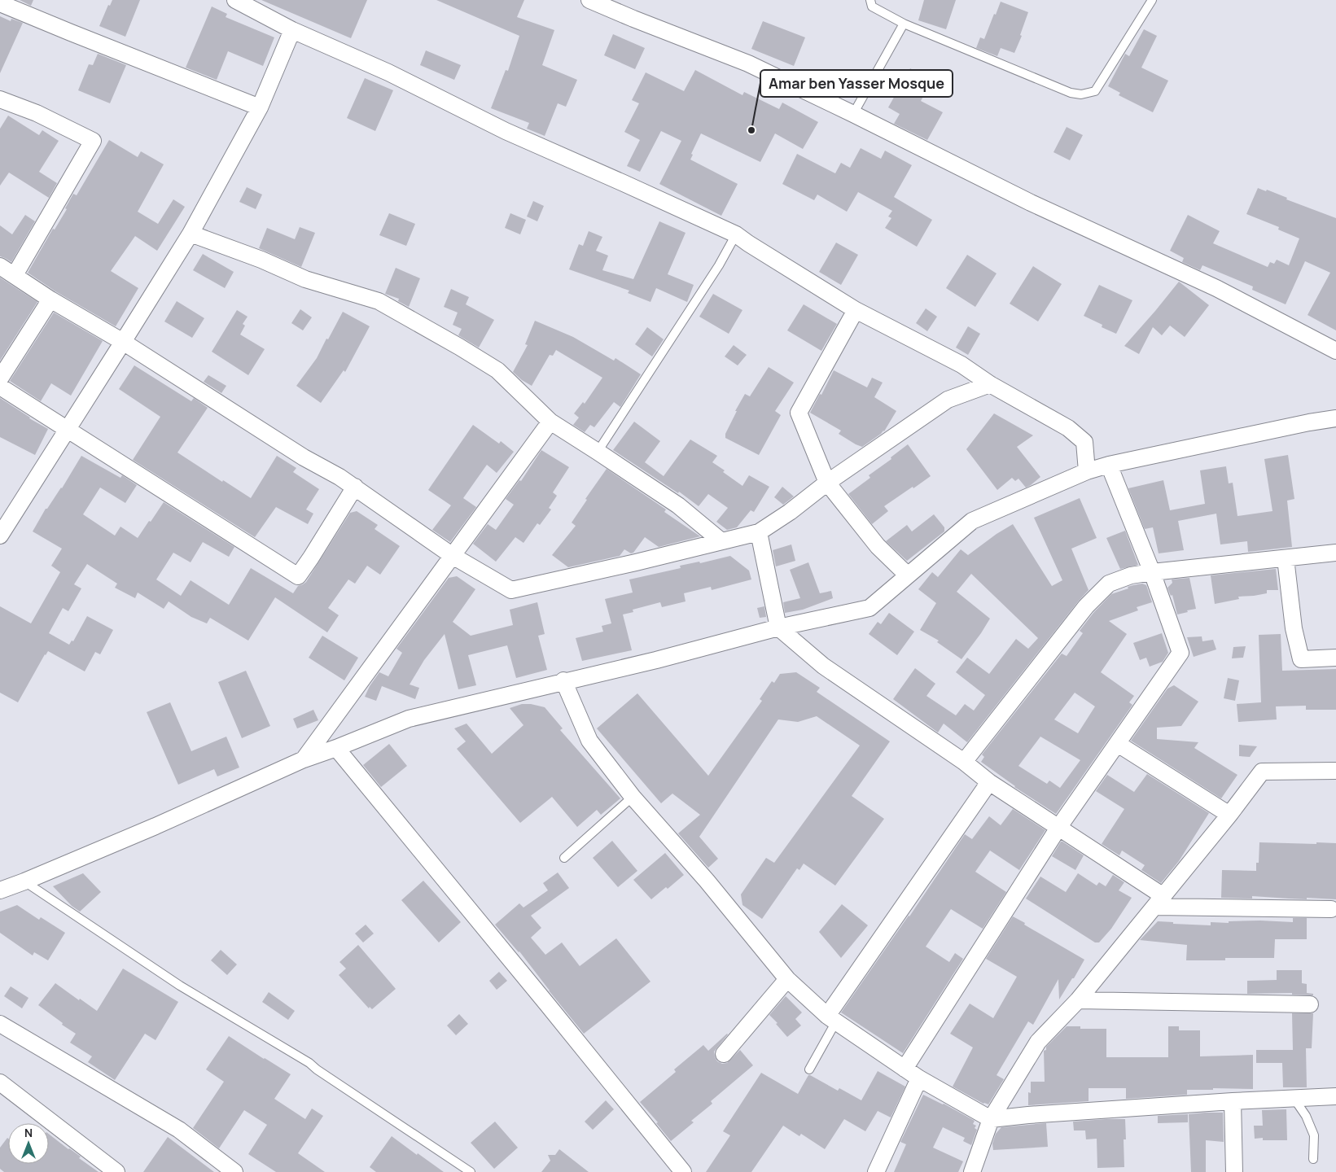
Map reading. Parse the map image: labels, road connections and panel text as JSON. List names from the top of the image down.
{
  "places": ["Amar ben Yasser Mosque"],
  "north": "top"
}
